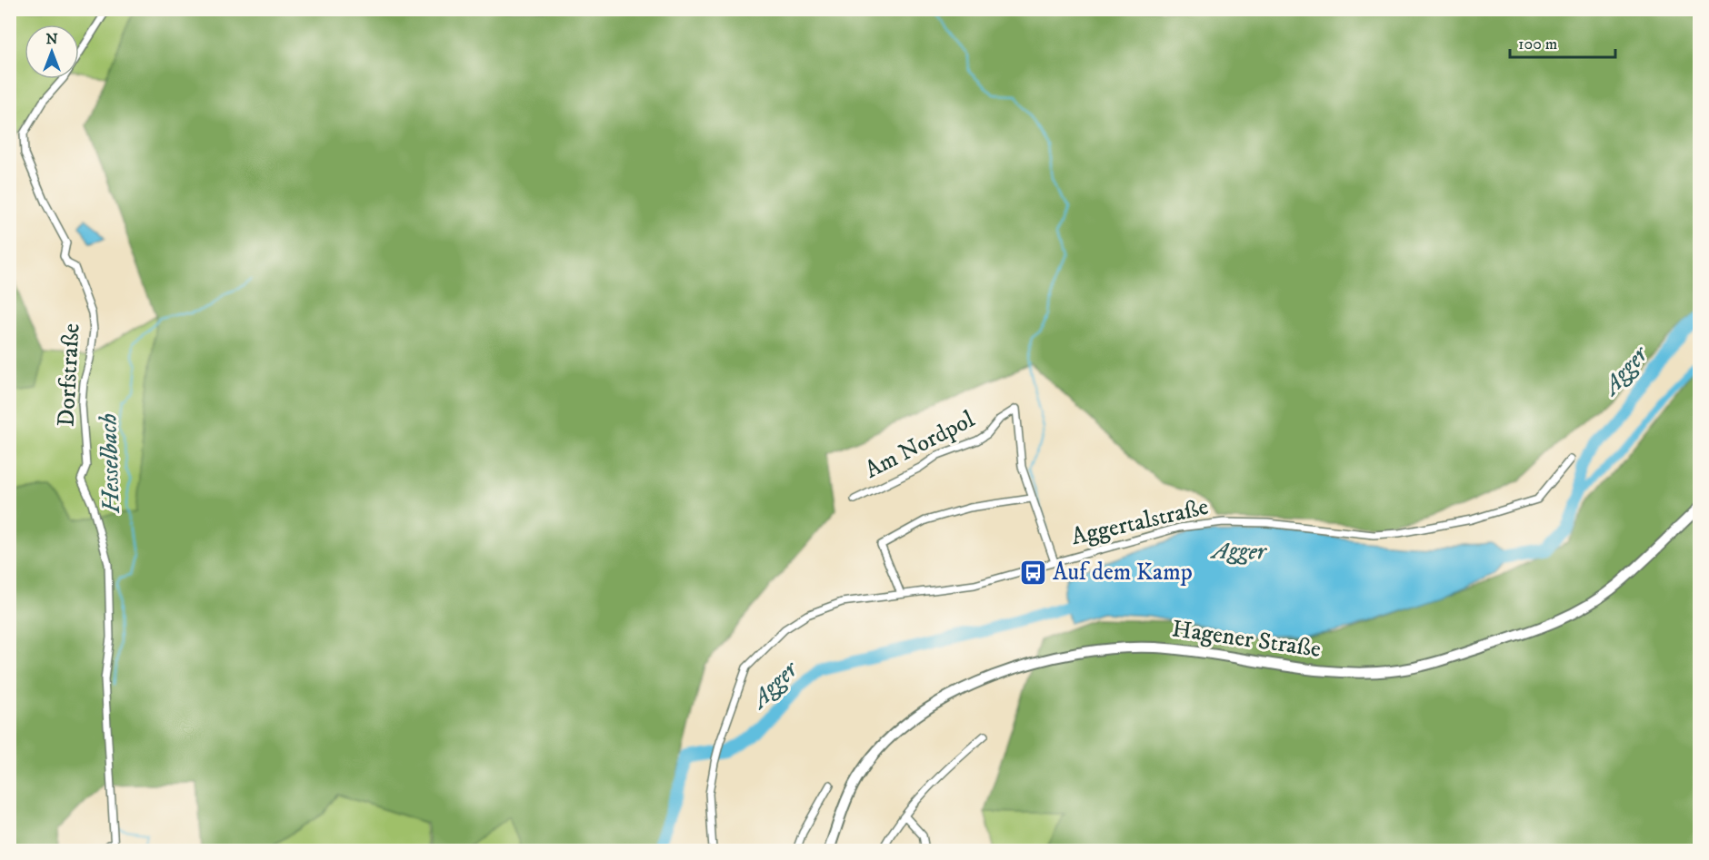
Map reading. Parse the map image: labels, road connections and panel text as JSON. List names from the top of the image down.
{
  "streets": {
    "main road": ["Hagener Straße"],
    "street": ["Dorfstraße", "Am Nordpol", "Aggertalstraße"]
  },
  "water": ["Agger", "Hesselbach"],
  "places": {
    "bus stop": ["Auf dem Kamp"]
  },
  "scale_bar": "100 m",
  "north": "top"
}
